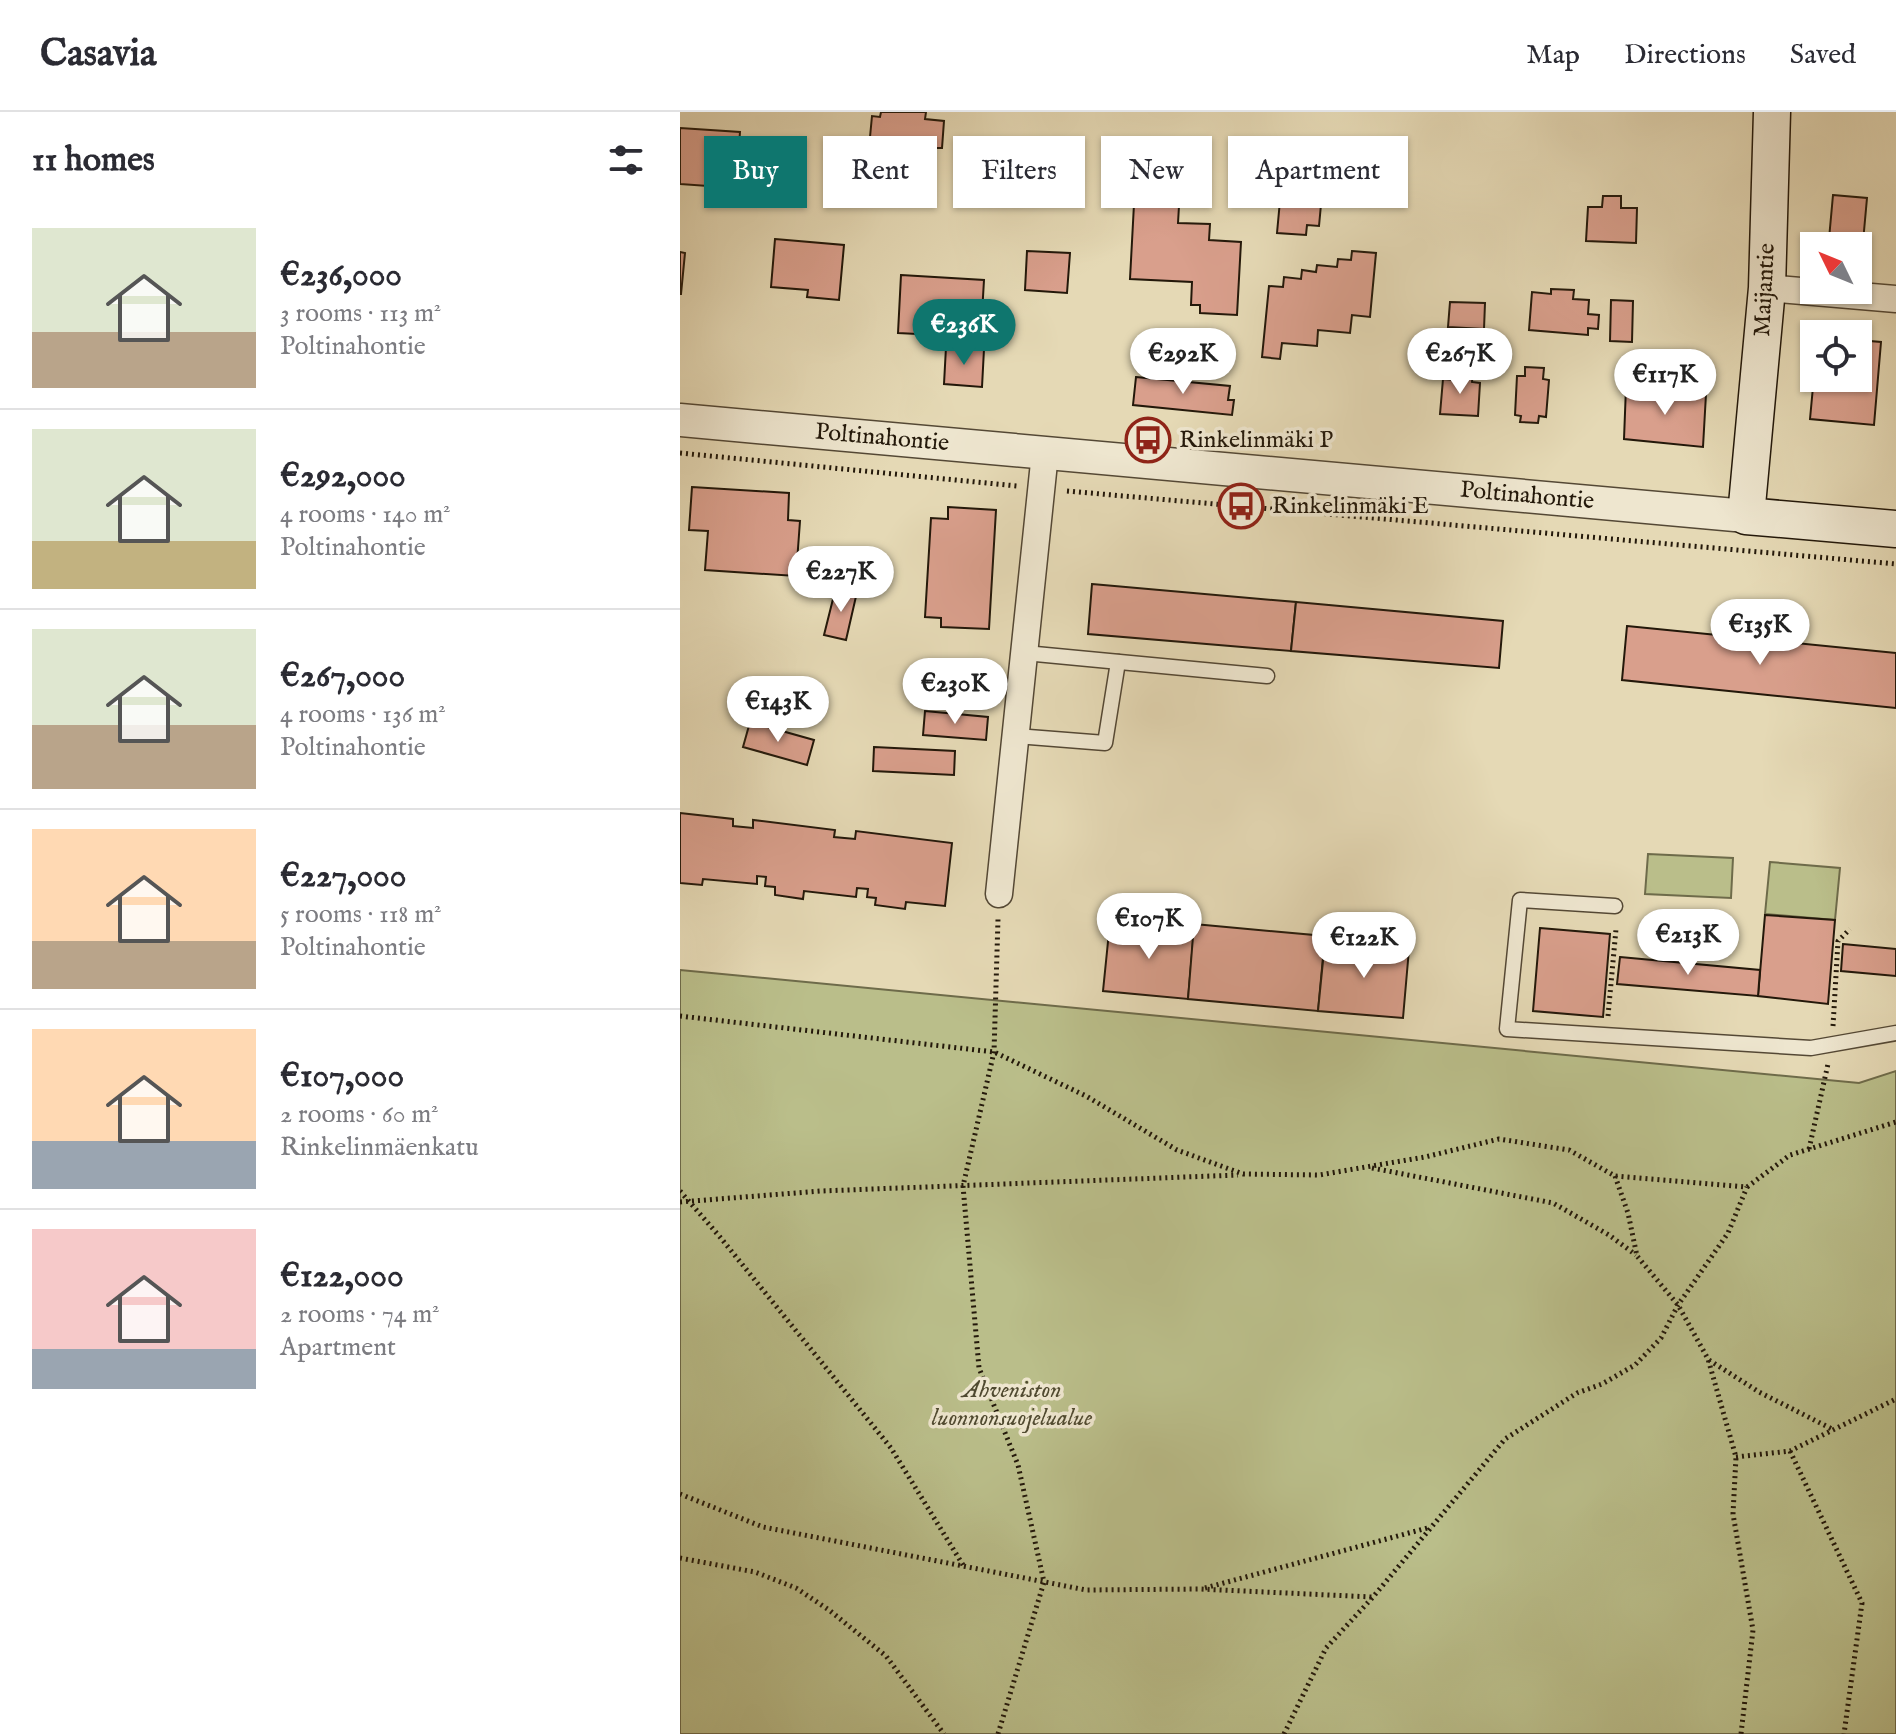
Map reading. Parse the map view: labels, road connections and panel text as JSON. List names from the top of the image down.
{
  "streets": {
    "main road": ["Maijantie", "Poltinahontie"]
  },
  "crossings": [
    ["Maijantie", "Poltinahontie"]
  ],
  "parks": ["Ahveniston luonnonsuojelualue"],
  "places": {
    "bus stop": ["Rinkelinmäki P", "Rinkelinmäki E"]
  },
  "north": "top left",
  "page": {
    "header": "Casavia",
    "nav": ["Map", "Directions", "Saved"],
    "heading": "11 homes",
    "chip": [
      "Buy",
      "Rent",
      "Filters",
      "New",
      "Apartment"
    ],
    "list": [
      {
        "name": "€236,000",
        "note": "3 rooms · 113 m² · Poltinahontie"
      },
      {
        "name": "€292,000",
        "note": "4 rooms · 140 m² · Poltinahontie"
      },
      {
        "name": "€267,000",
        "note": "4 rooms · 136 m² · Poltinahontie"
      },
      {
        "name": "€227,000",
        "note": "5 rooms · 118 m² · Poltinahontie"
      },
      {
        "name": "€107,000",
        "note": "2 rooms · 60 m² · Rinkelinmäenkatu"
      },
      {
        "name": "€122,000",
        "note": "2 rooms · 74 m² · Apartment"
      }
    ],
    "price": [
      "€236K",
      "€292K",
      "€267K",
      "€117K",
      "€227K",
      "€135K",
      "€230K",
      "€143K",
      "€107K",
      "€213K",
      "€122K"
    ]
  }
}
